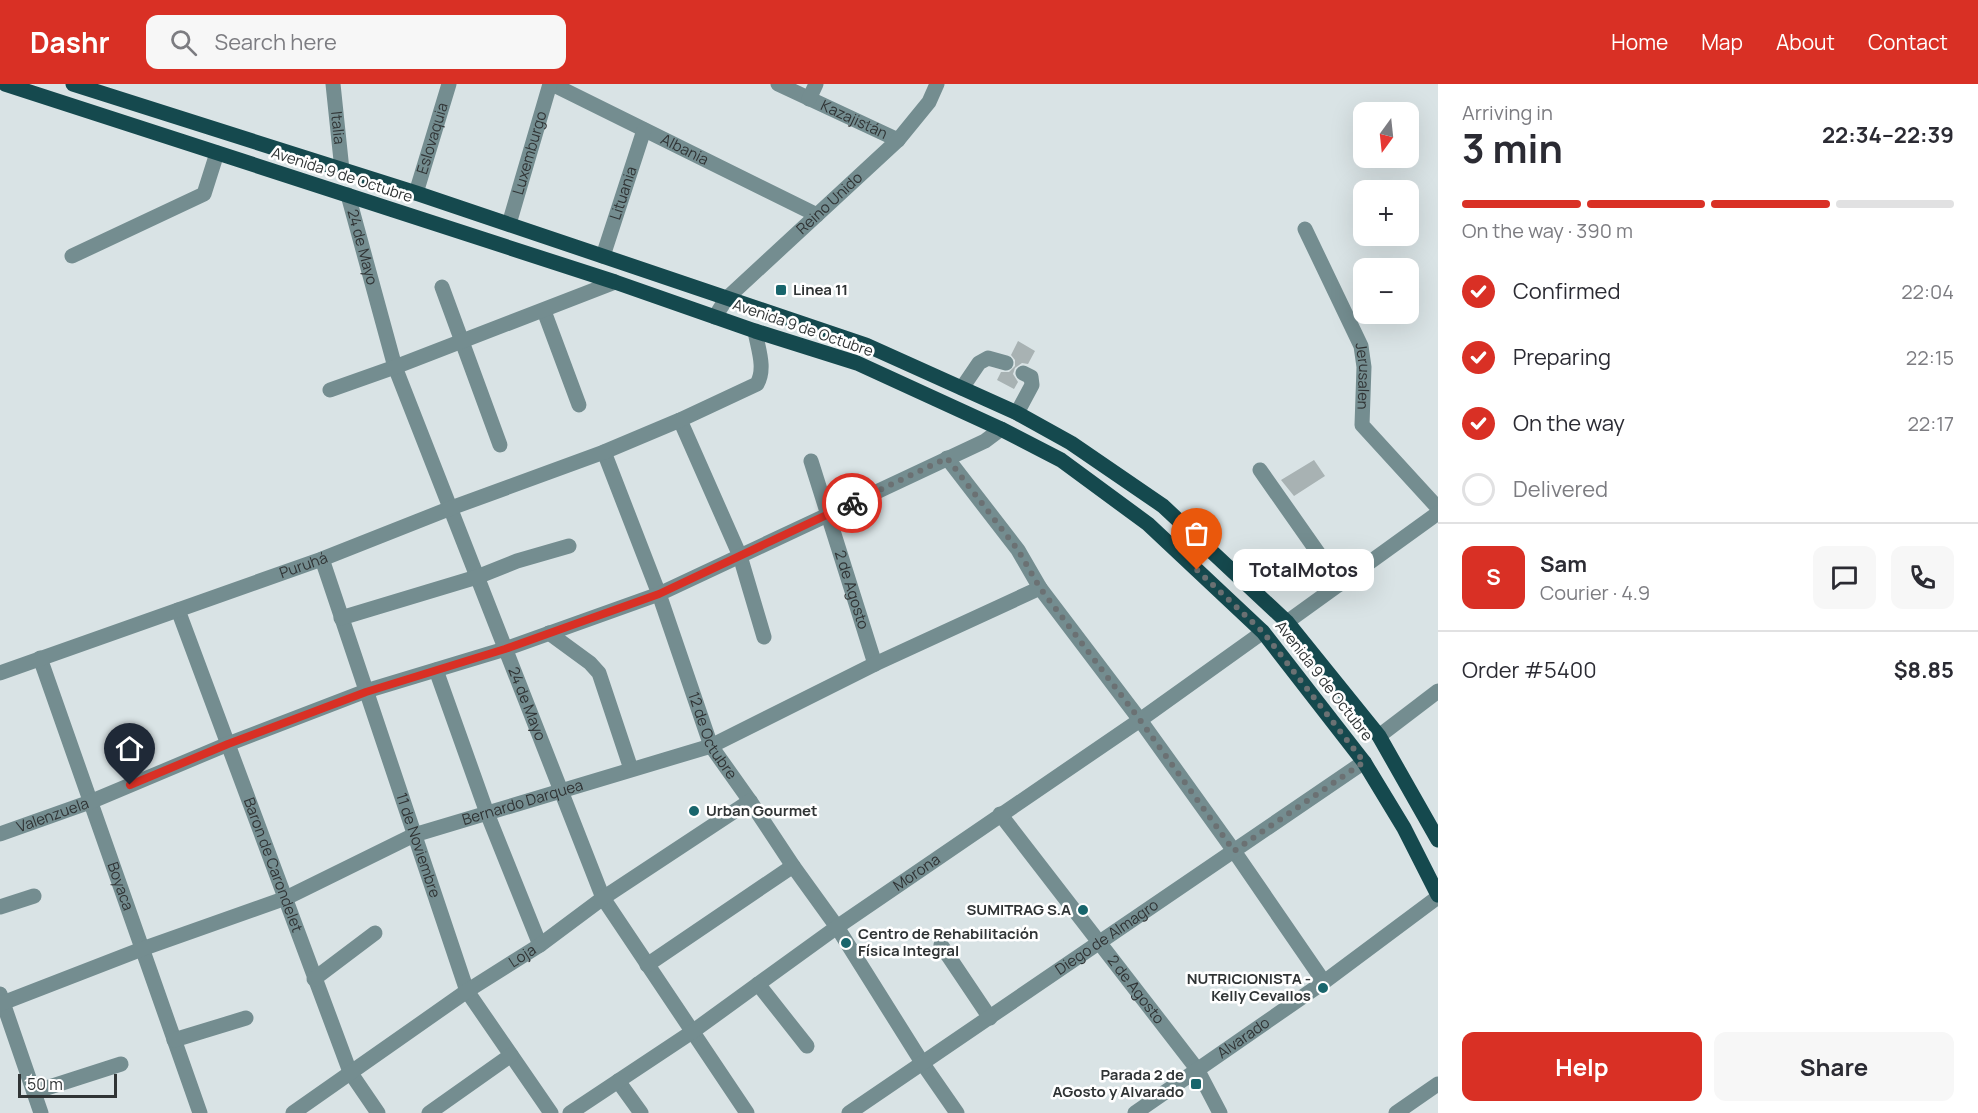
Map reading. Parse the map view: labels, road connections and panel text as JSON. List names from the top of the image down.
{
  "streets": {
    "main road": ["Avenida 9 de Octubre"],
    "street": [
      "Kazajistán",
      "Italia",
      "Eslovaquia",
      "Albania",
      "Luxemburgo",
      "Lituania",
      "Reino Unido",
      "24 de Mayo",
      "Jerusalen",
      "Puruhá",
      "2 de Agosto",
      "12 de Octubre",
      "Bernardo Darquea",
      "Valenzuela",
      "11 de Noviembre",
      "Baron de Carondelet",
      "Morona",
      "Boyaca",
      "Diego de Almagro",
      "Loja",
      "Alvarado"
    ]
  },
  "crossings": [
    ["Kazajistán", "Reino Unido"],
    ["Italia", "Avenida 9 de Octubre"],
    ["Eslovaquia", "Avenida 9 de Octubre"],
    ["Albania", "Luxemburgo"],
    ["Albania", "Lituania"],
    ["Albania", "Reino Unido"],
    ["Luxemburgo", "Avenida 9 de Octubre"],
    ["Avenida 9 de Octubre", "Lituania"],
    ["Avenida 9 de Octubre", "Reino Unido"],
    ["Avenida 9 de Octubre", "24 de Mayo"],
    ["Avenida 9 de Octubre", "Puruhá"],
    ["Avenida 9 de Octubre", "Valenzuela"],
    ["Avenida 9 de Octubre", "Morona"],
    ["Avenida 9 de Octubre", "Diego de Almagro"],
    ["Avenida 9 de Octubre", "Alvarado"],
    ["24 de Mayo", "Puruhá"],
    ["24 de Mayo", "Bernardo Darquea"],
    ["24 de Mayo", "Valenzuela"],
    ["24 de Mayo", "Morona"],
    ["24 de Mayo", "Loja"],
    ["Puruhá", "12 de Octubre"],
    ["Puruhá", "11 de Noviembre"],
    ["Puruhá", "Baron de Carondelet"],
    ["Puruhá", "Boyaca"],
    ["2 de Agosto", "Bernardo Darquea"],
    ["2 de Agosto", "Valenzuela"],
    ["2 de Agosto", "Morona"],
    ["2 de Agosto", "Diego de Almagro"],
    ["2 de Agosto", "Alvarado"],
    ["12 de Octubre", "Bernardo Darquea"],
    ["12 de Octubre", "Valenzuela"],
    ["12 de Octubre", "Morona"],
    ["12 de Octubre", "Diego de Almagro"],
    ["12 de Octubre", "Loja"],
    ["Bernardo Darquea", "11 de Noviembre"],
    ["Bernardo Darquea", "Baron de Carondelet"],
    ["Bernardo Darquea", "Boyaca"],
    ["Valenzuela", "11 de Noviembre"],
    ["Valenzuela", "Baron de Carondelet"],
    ["Valenzuela", "Boyaca"],
    ["11 de Noviembre", "Loja"],
    ["Baron de Carondelet", "Loja"]
  ],
  "places": {
    "transit": ["Linea 11", "Parada 2 de AGosto y Alvarado"],
    "other": [
      "TotalMotos",
      "Urban Gourmet",
      "SUMITRAG S.A",
      "Centro de Rehabilitación Física Integral",
      "NUTRICIONISTA - Kelly Cevallos"
    ]
  },
  "scale_bar": "50 m",
  "north": "bottom",
  "page": {
    "header": "Dashr",
    "search": "Search here",
    "nav": [
      "Home",
      "Map",
      "About",
      "Contact"
    ],
    "heading": ["3 min", "Arriving in", "22:34–22:39"],
    "panel": [
      "Sam",
      "Courier · 4.9",
      "Order #5400",
      "$8.85"
    ],
    "map_buttons": ["+", "−"],
    "bar": "On the way · 390 m",
    "list": [
      ["Confirmed", "22:04"],
      ["Preparing", "22:15"],
      ["On the way", "22:17"],
      "Delivered"
    ],
    "round": "S",
    "bubble": "TotalMotos",
    "buttons": ["Help", "Share"],
    "scale": "50 m"
  }
}
